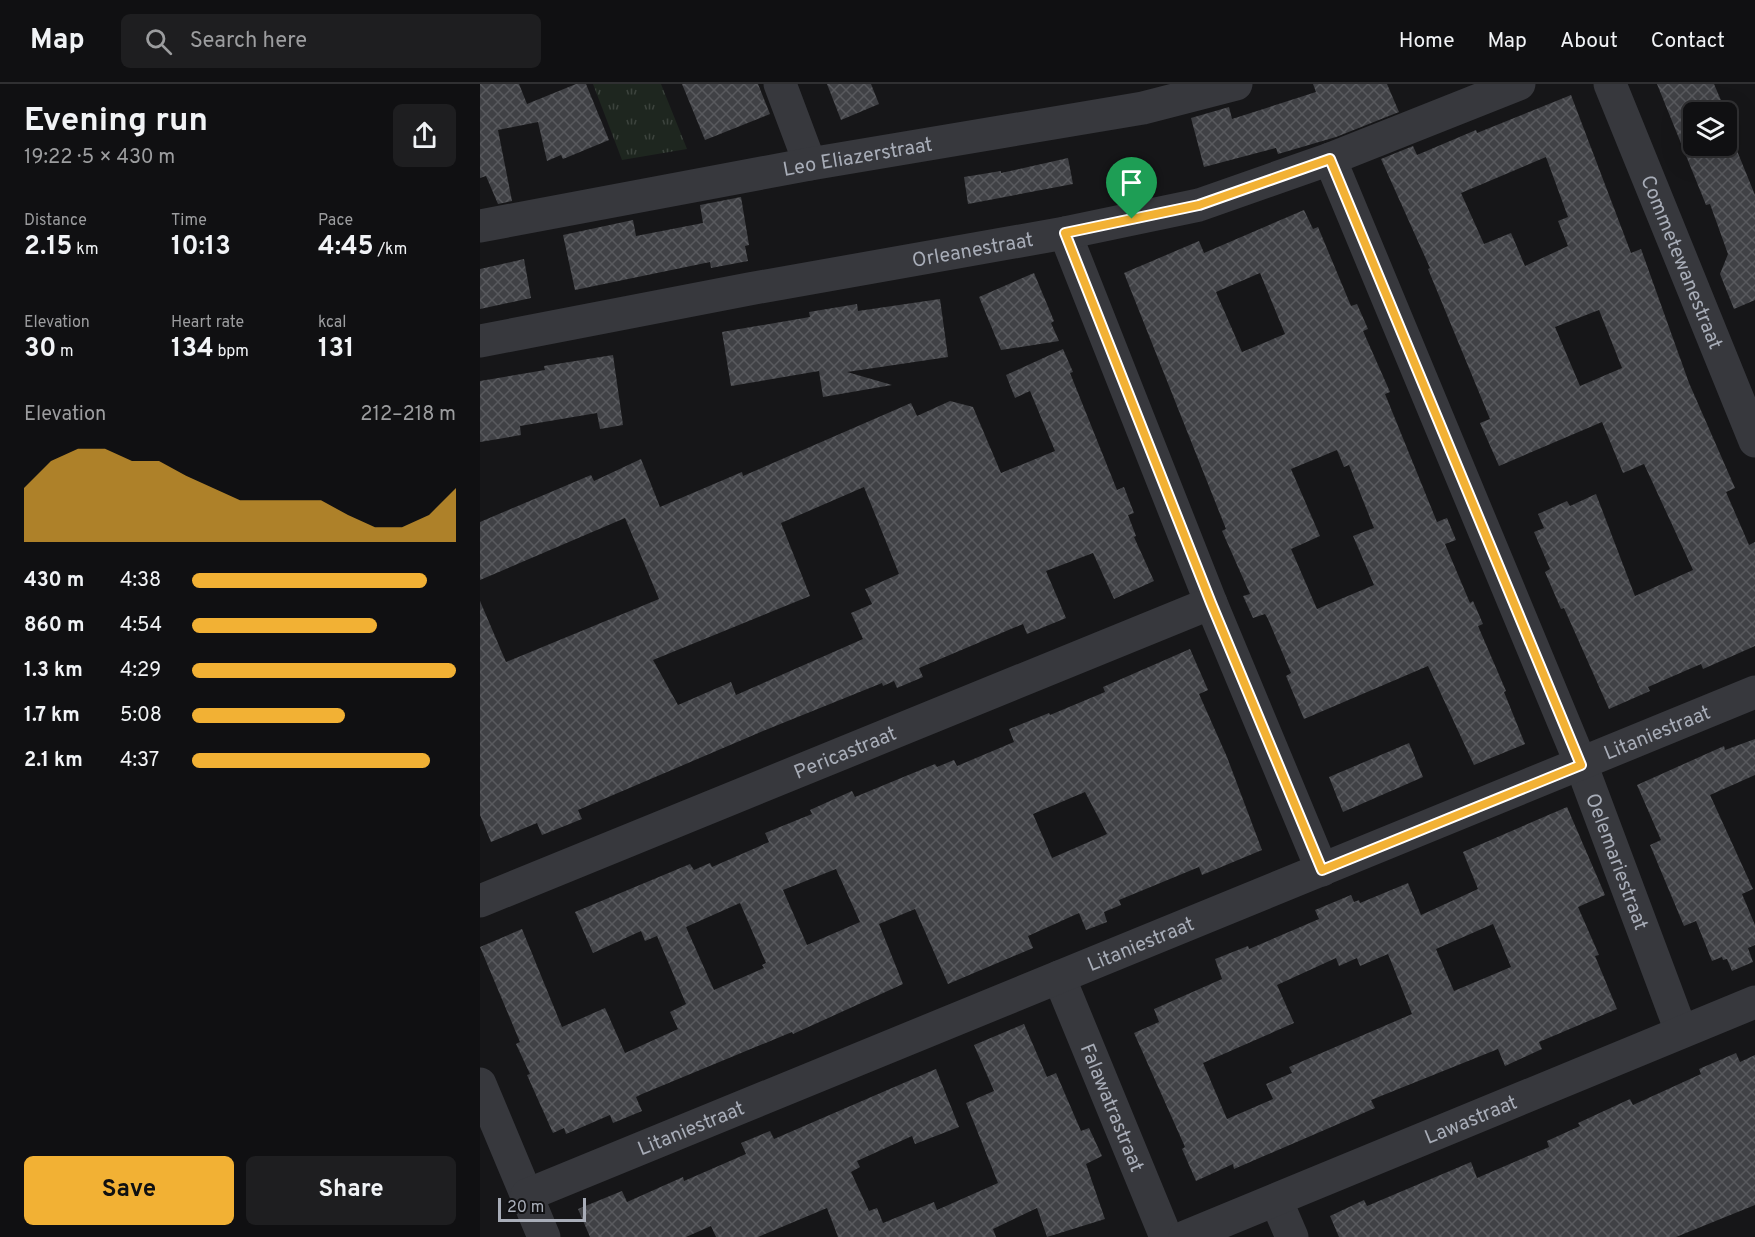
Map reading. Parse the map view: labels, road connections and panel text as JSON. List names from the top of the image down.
{
  "streets": {
    "street": [
      "Leo Eliazerstraat",
      "Orleanestraat",
      "Commetewanestraat",
      "Litaniestraat",
      "Pericastraat",
      "Oelemariestraat",
      "Falawatrastraat",
      "Lawastraat"
    ]
  },
  "crossings": [
    ["Orleanestraat", "Oelemariestraat"],
    ["Litaniestraat", "Oelemariestraat"],
    ["Litaniestraat", "Falawatrastraat"],
    ["Oelemariestraat", "Lawastraat"]
  ],
  "scale_bar": "20 m",
  "page": {
    "header": "Map",
    "search": "Search here",
    "nav": [
      "Home",
      "Map",
      "About",
      "Contact"
    ],
    "heading": ["Evening run", "19:22 · 5 × 430 m"],
    "stats": [
      ["Distance", "2.15 km"],
      ["Time", "10:13"],
      ["Pace", "4:45 /km"],
      ["Elevation", "30 m"],
      ["Heart rate", "134 bpm"],
      ["kcal", "131"]
    ],
    "chart": ["Elevation", "212–218 m"],
    "list": [
      {
        "name": "430 m",
        "note": "4:38"
      },
      {
        "name": "860 m",
        "note": "4:54"
      },
      {
        "name": "1.3 km",
        "note": "4:29"
      },
      {
        "name": "1.7 km",
        "note": "5:08"
      },
      {
        "name": "2.1 km",
        "note": "4:37"
      }
    ],
    "buttons": ["Save", "Share"],
    "scale": "20 m"
  }
}
